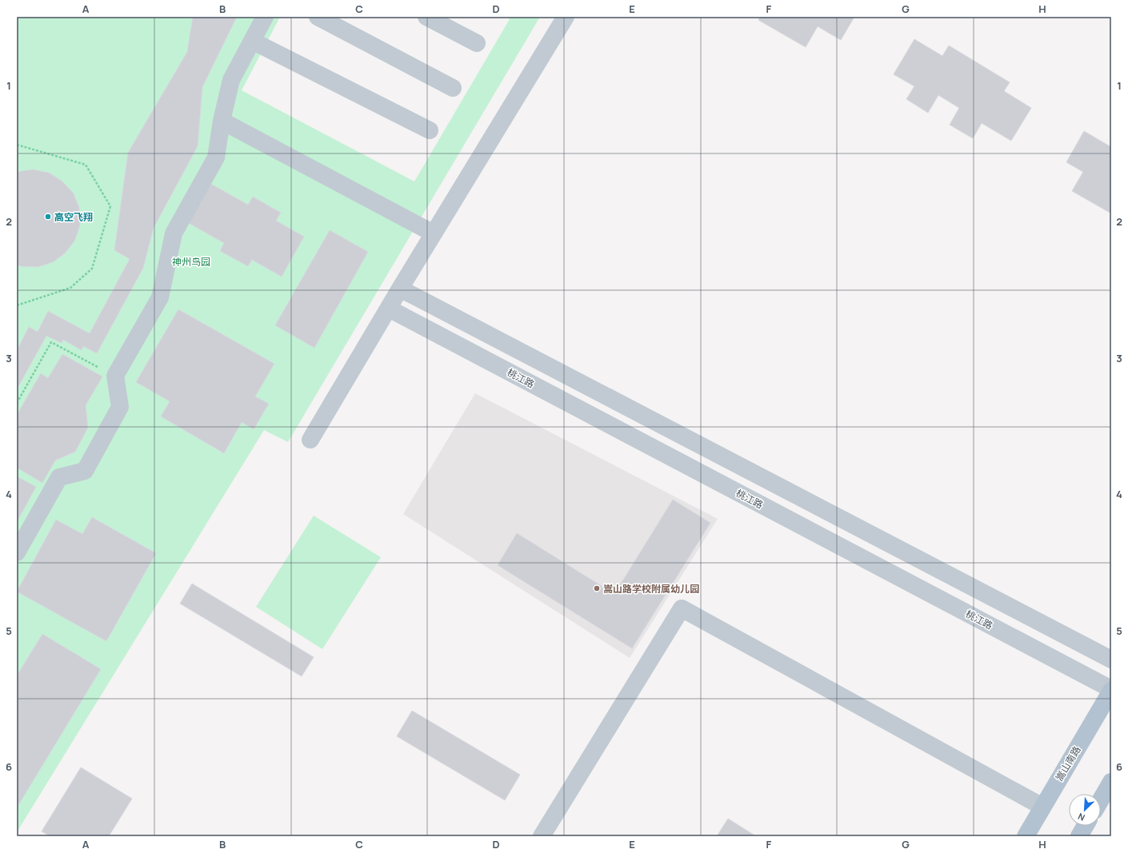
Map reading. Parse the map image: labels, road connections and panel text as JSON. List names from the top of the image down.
{
  "streets": {
    "main road": ["嵩山南路"],
    "street": ["桃江路"]
  },
  "crossings": [
    ["桃江路", "嵩山南路"]
  ],
  "parks": ["神州鸟园"],
  "places": ["高空飞翔", "嵩山路学校附属幼儿园"],
  "north": "bottom left",
  "grid": {
    "columns": [
      "A",
      "B",
      "C",
      "D",
      "E",
      "F",
      "G",
      "H"
    ],
    "rows": [
      "1",
      "2",
      "3",
      "4",
      "5",
      "6"
    ]
  }
}
